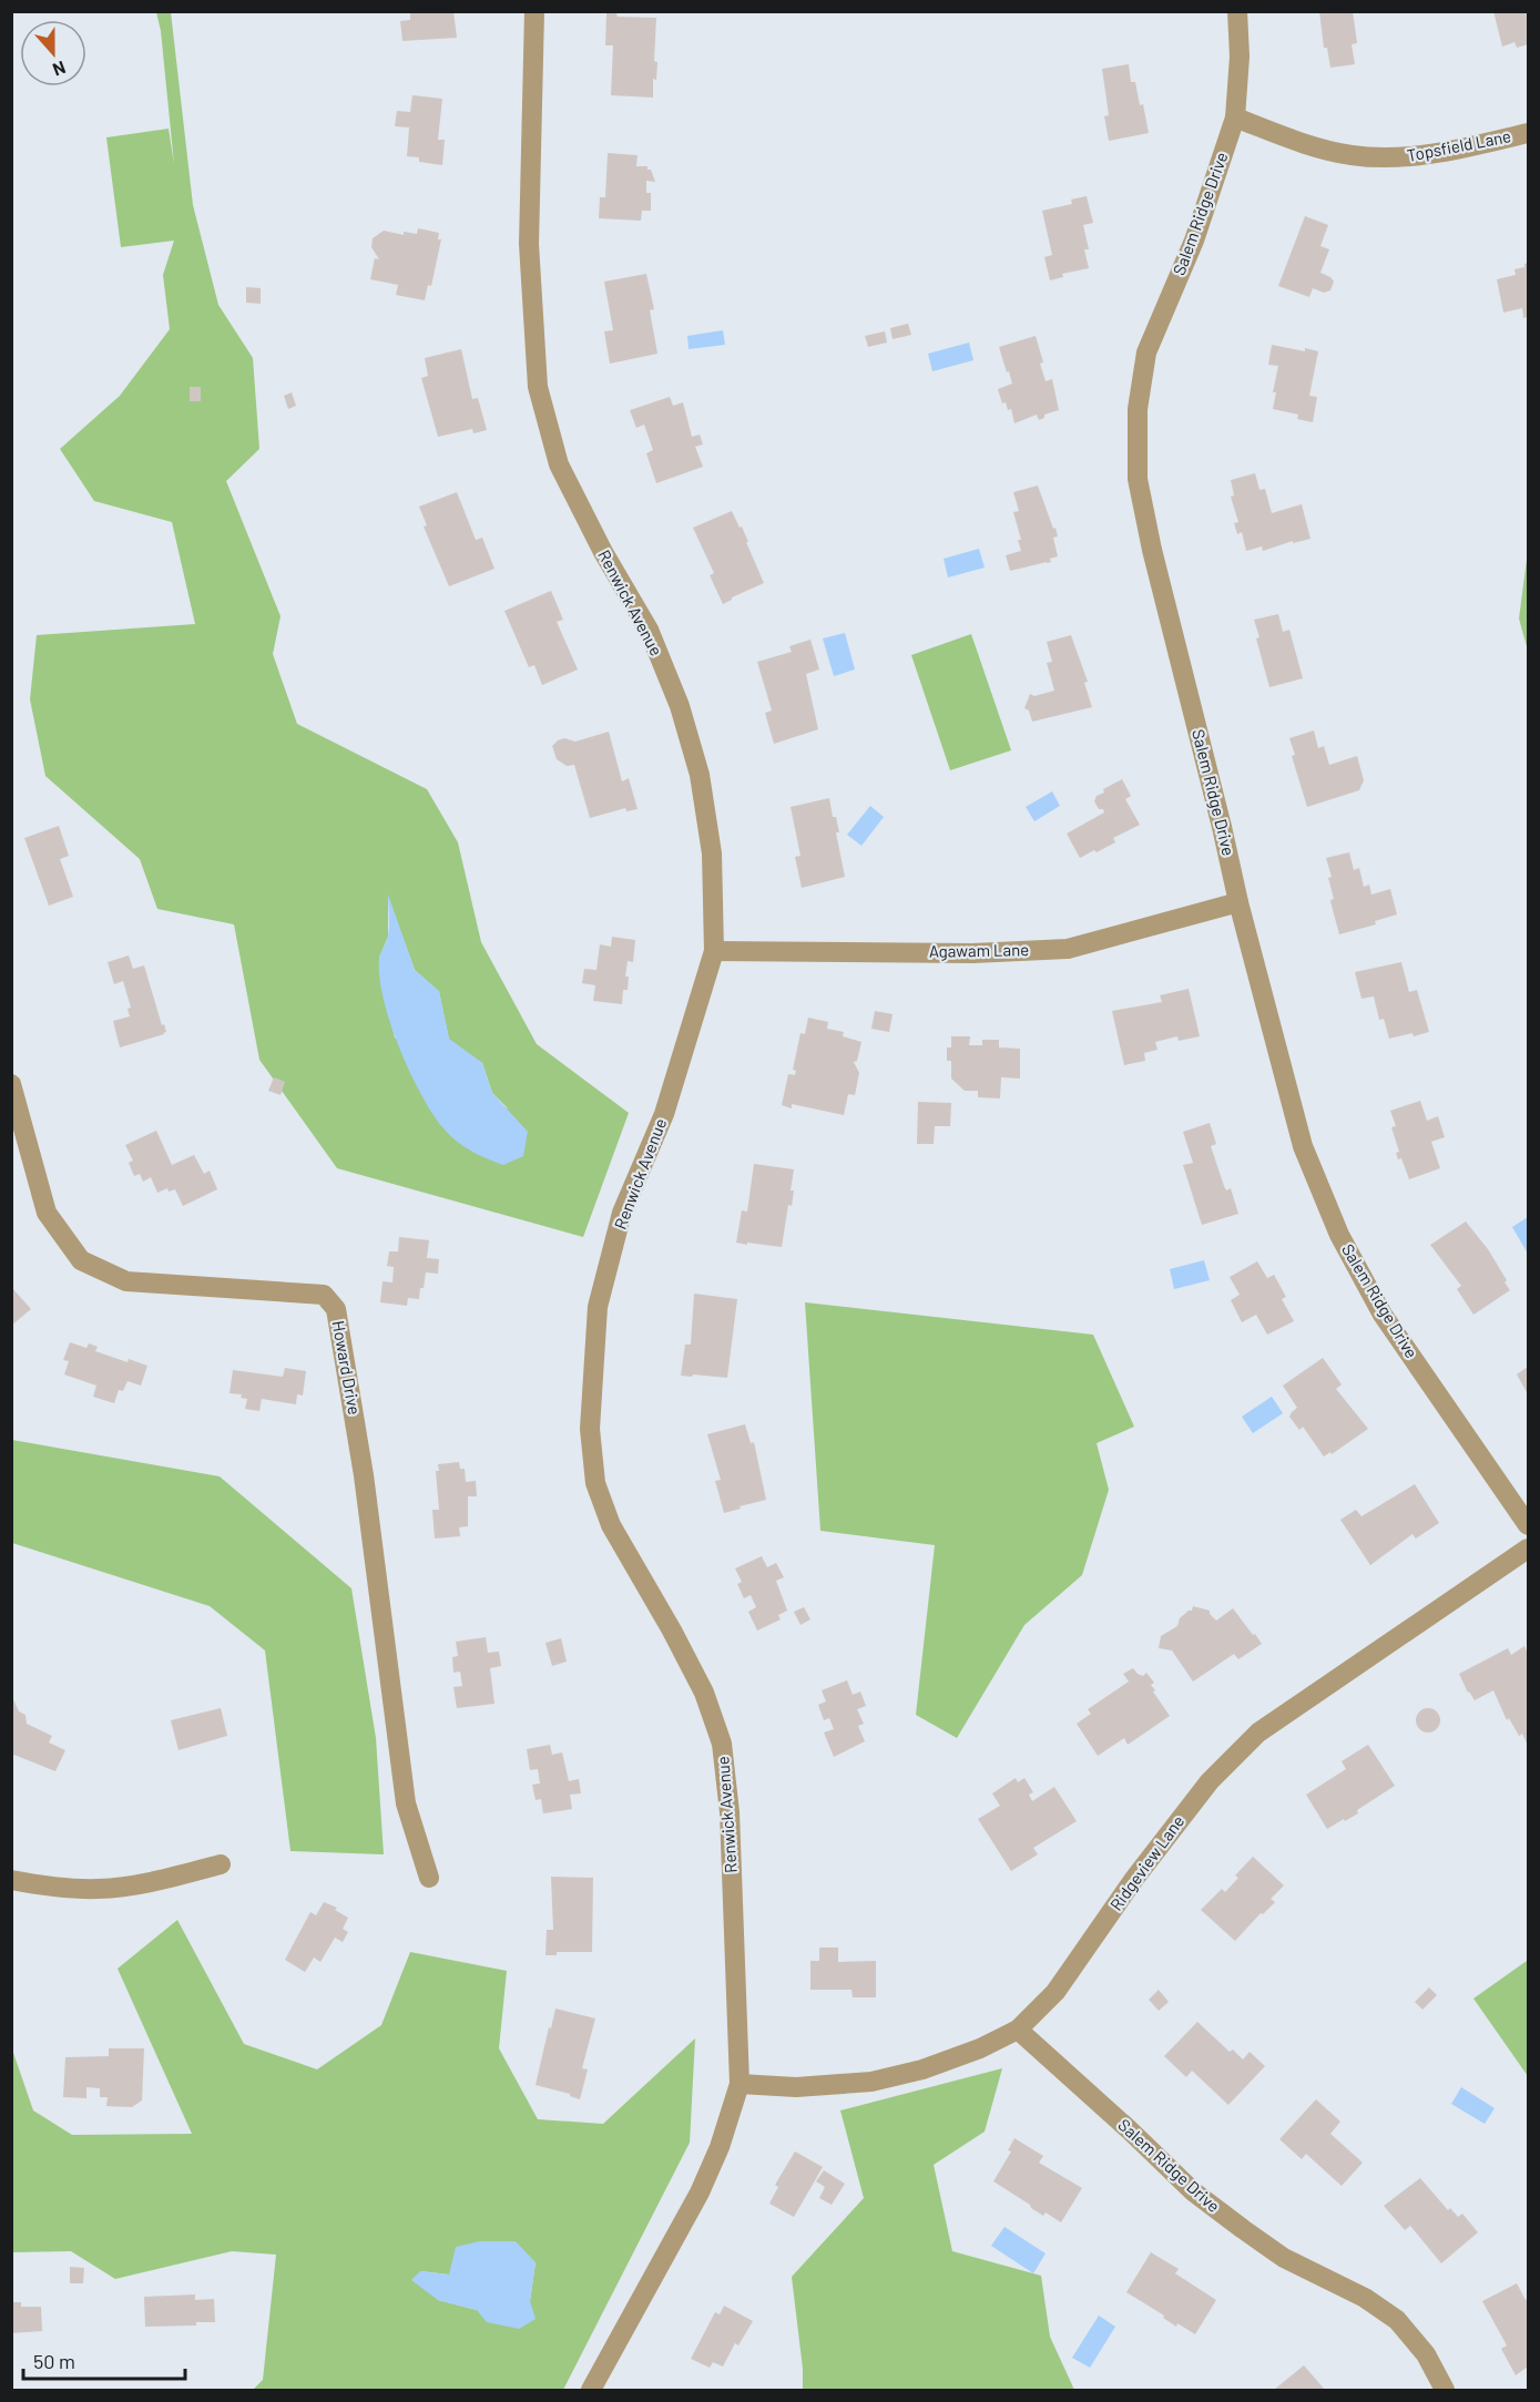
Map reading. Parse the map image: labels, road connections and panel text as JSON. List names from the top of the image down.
{
  "streets": {
    "street": [
      "Topsfield Lane",
      "Salem Ridge Drive",
      "Renwick Avenue",
      "Agawam Lane",
      "Howard Drive",
      "Ridgeview Lane"
    ]
  },
  "crossings": [
    ["Topsfield Lane", "Salem Ridge Drive"],
    ["Salem Ridge Drive", "Agawam Lane"],
    ["Salem Ridge Drive", "Ridgeview Lane"],
    ["Renwick Avenue", "Agawam Lane"],
    ["Renwick Avenue", "Ridgeview Lane"]
  ],
  "scale_bar": "50 m",
  "north": "bottom"
}
